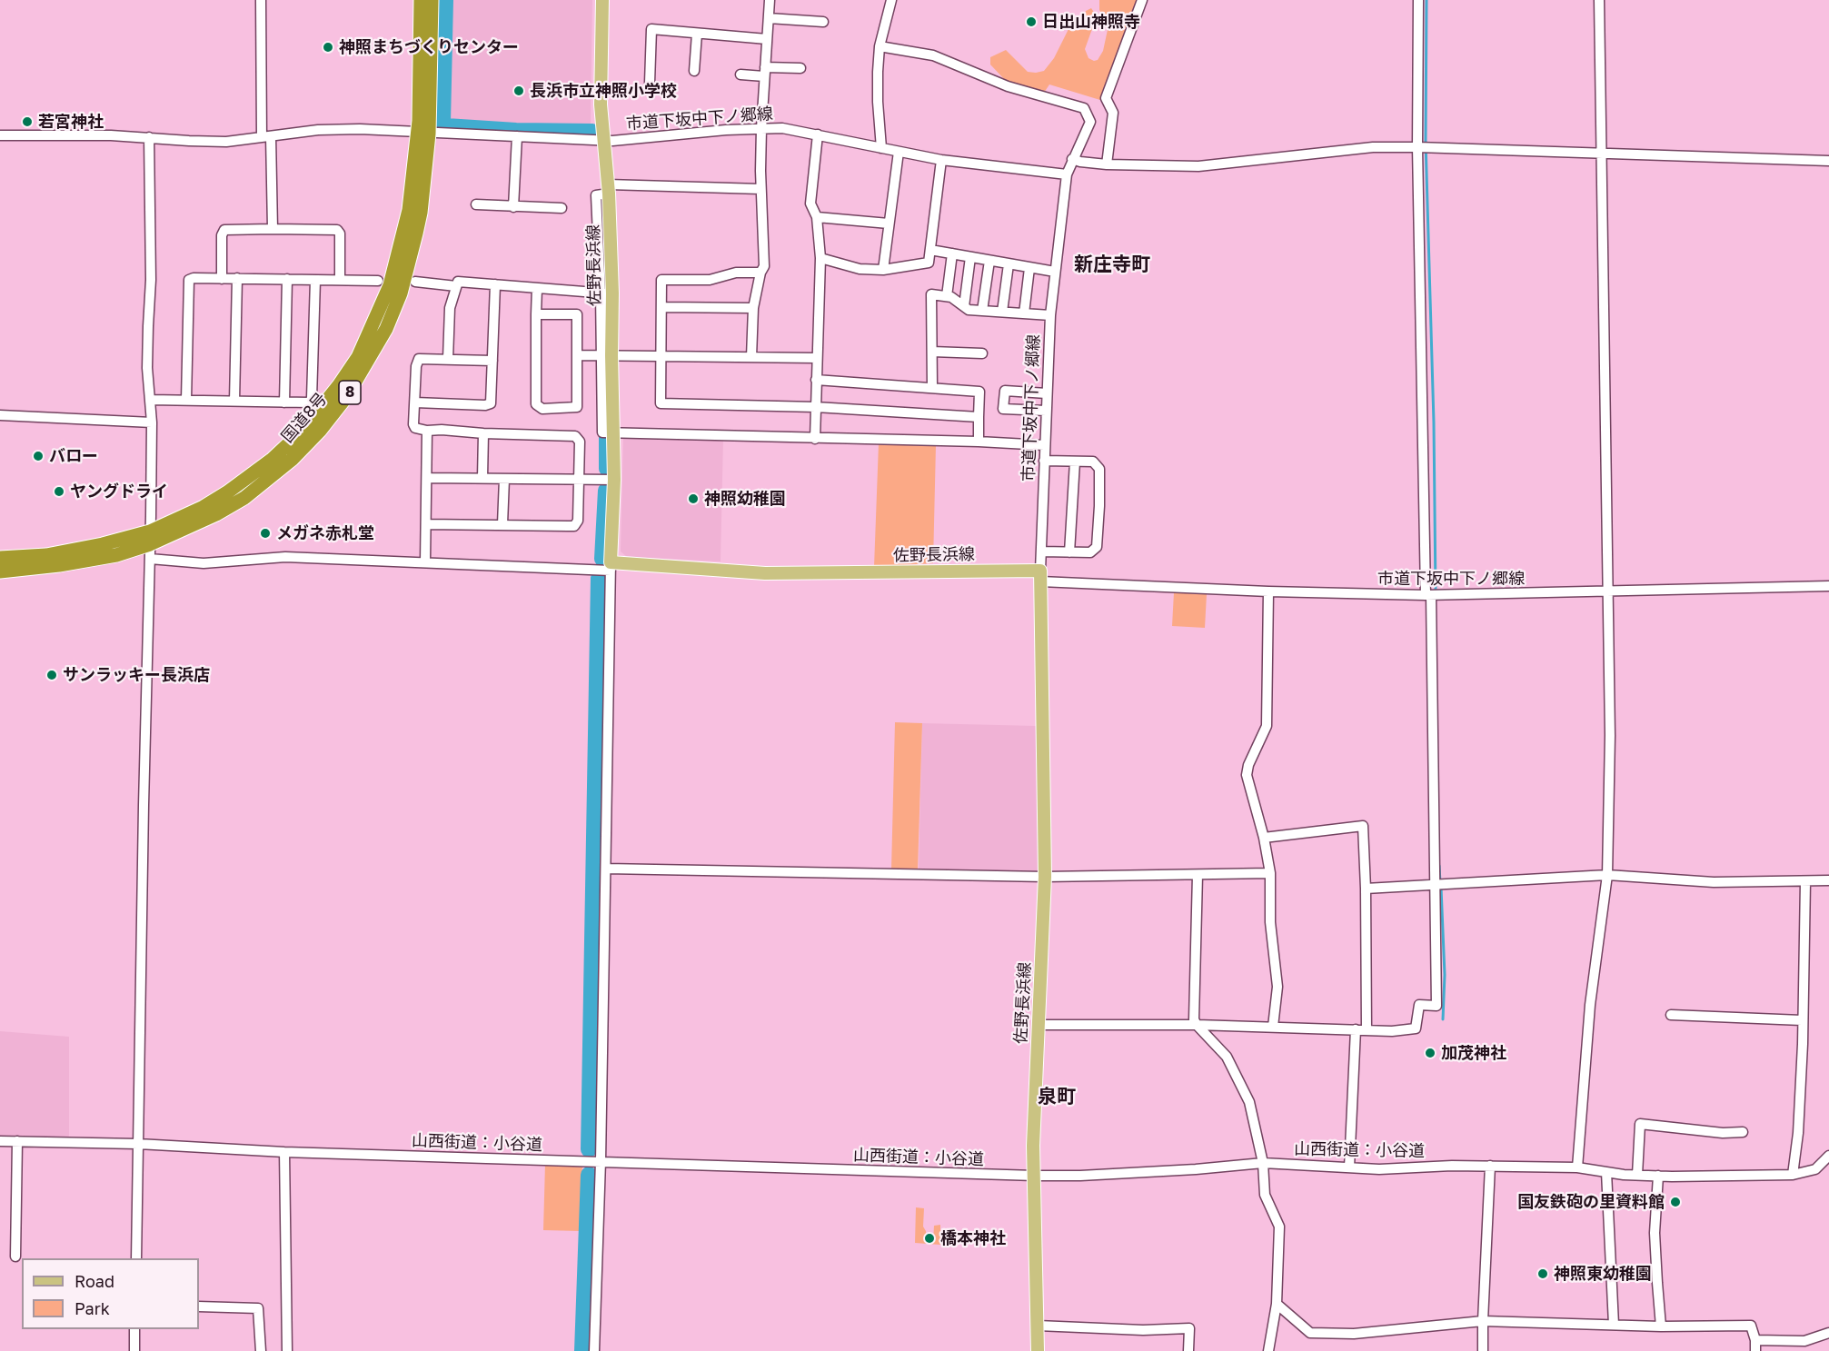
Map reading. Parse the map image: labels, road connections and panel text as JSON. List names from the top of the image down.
{
  "streets": {
    "highway": ["8", "国道8号"],
    "main road": ["佐野長浜線"],
    "street": ["市道下坂中下ノ郷線", "山西街道：小谷道"]
  },
  "crossings": [
    ["市道下坂中下ノ郷線", "佐野長浜線"],
    ["市道下坂中下ノ郷線", "国道8号"],
    ["佐野長浜線", "山西街道：小谷道"]
  ],
  "districts": ["新庄寺町", "泉町"],
  "places": [
    "日出山神照寺",
    "神照まちづくりセンター",
    "長浜市立神照小学校",
    "若宮神社",
    "バロー",
    "ヤングドライ",
    "神照幼稚園",
    "メガネ赤札堂",
    "サンラッキー長浜店",
    "加茂神社",
    "国友鉄砲の里資料館",
    "橋本神社",
    "神照東幼稚園"
  ],
  "legend": ["Road", "Park"]
}
